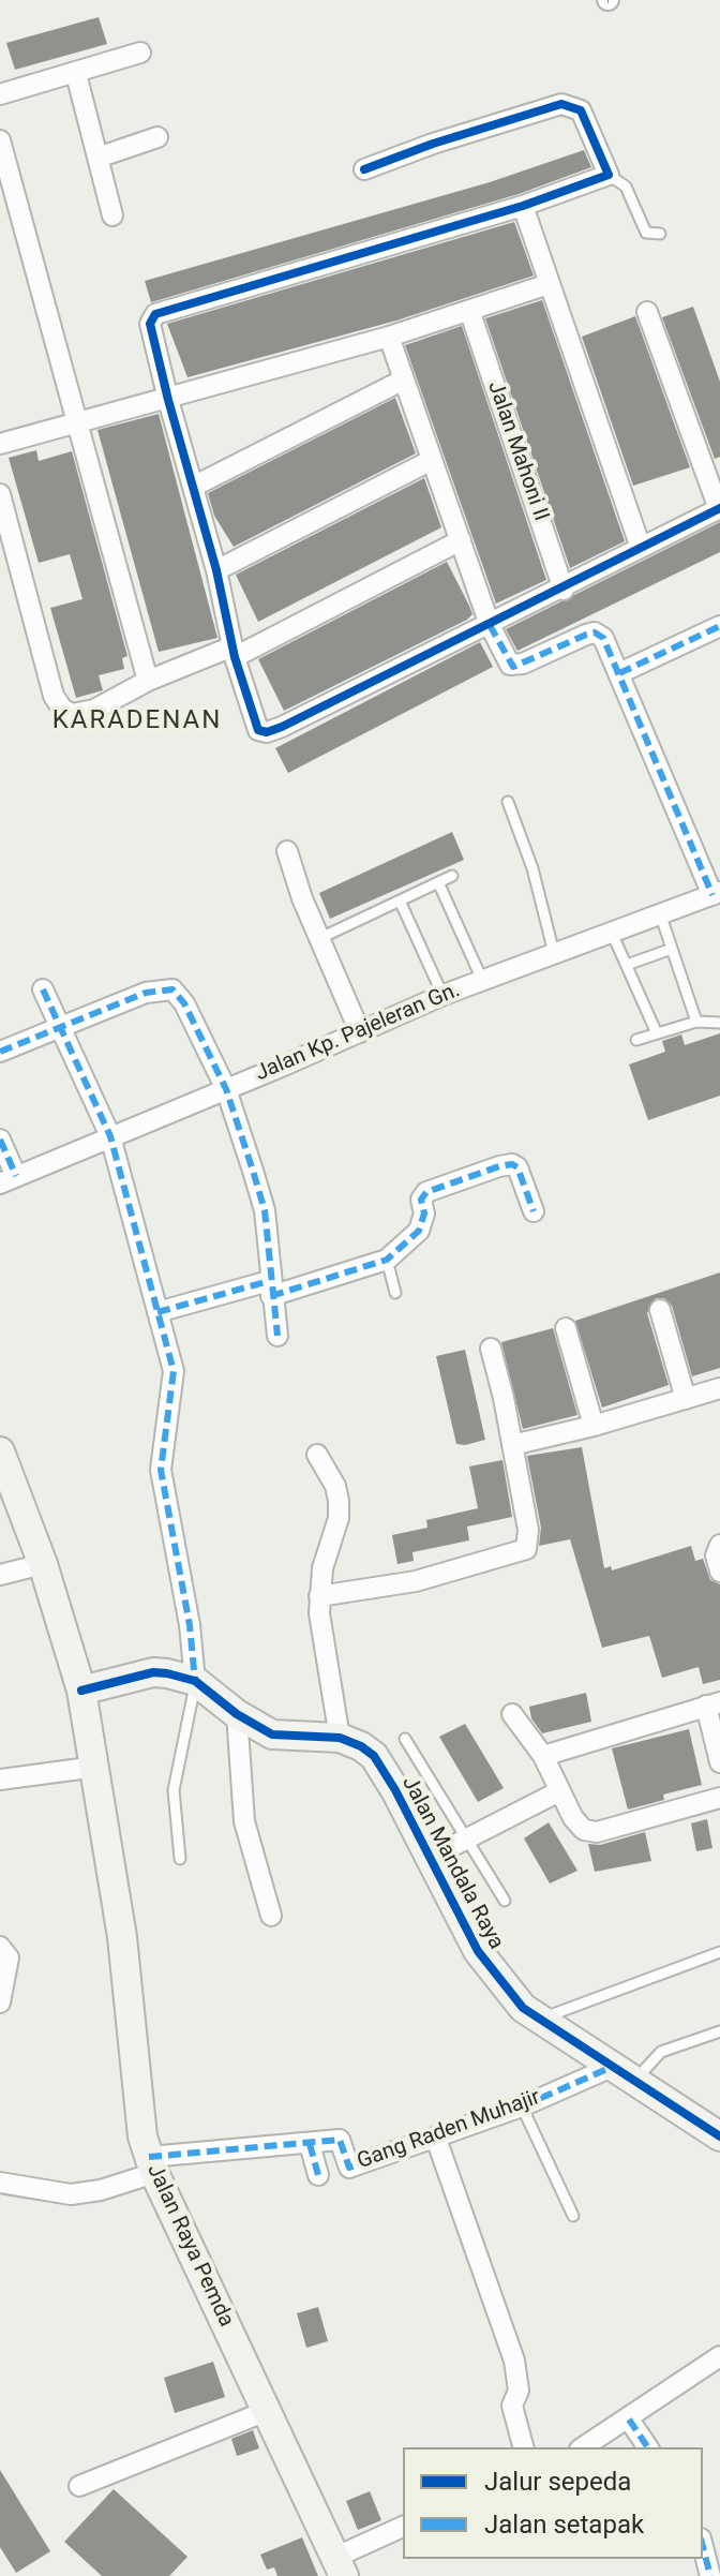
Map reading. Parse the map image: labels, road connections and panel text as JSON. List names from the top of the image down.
{
  "streets": {
    "main road": ["Jalan Mandala Raya", "Jalan Raya Pemda"],
    "street": ["Jalan Mahoni II", "Jalan Kp. Pajeleran Gn.", "Gang Raden Muhajir"]
  },
  "crossings": [
    ["Jalan Mandala Raya", "Gang Raden Muhajir"],
    ["Jalan Mandala Raya", "Jalan Raya Pemda"],
    ["Gang Raden Muhajir", "Jalan Raya Pemda"]
  ],
  "districts": ["KARADENAN"],
  "legend": ["Jalur sepeda", "Jalan setapak"]
}
